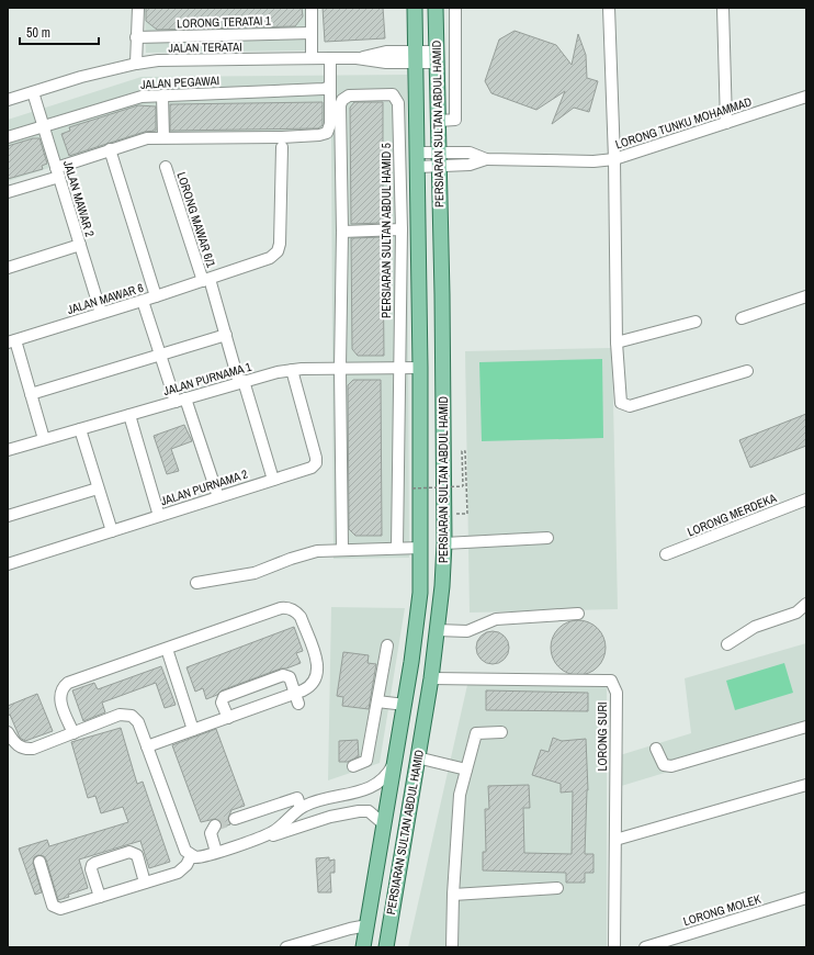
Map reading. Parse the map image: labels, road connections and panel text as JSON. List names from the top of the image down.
{
  "streets": {
    "main road": ["PERSIARAN SULTAN ABDUL HAMID"],
    "street": [
      "LORONG TERATAI 1",
      "JALAN TERATAI",
      "JALAN PEGAWAI",
      "LORONG TUNKU MOHAMMAD",
      "JALAN MAWAR 2",
      "LORONG MAWAR 6/1",
      "PERSIARAN SULTAN ABDUL HAMID 5",
      "JALAN MAWAR 6",
      "JALAN PURNAMA 1",
      "JALAN PURNAMA 2",
      "LORONG MERDEKA",
      "LORONG SURI",
      "LORONG MOLEK"
    ]
  },
  "crossings": [
    ["JALAN TERATAI", "PERSIARAN SULTAN ABDUL HAMID"],
    ["JALAN TERATAI", "JALAN MAWAR 2"],
    ["JALAN PEGAWAI", "JALAN MAWAR 2"],
    ["LORONG TUNKU MOHAMMAD", "PERSIARAN SULTAN ABDUL HAMID"],
    ["PERSIARAN SULTAN ABDUL HAMID", "JALAN PURNAMA 1"],
    ["PERSIARAN SULTAN ABDUL HAMID", "LORONG SURI"],
    ["JALAN MAWAR 2", "JALAN MAWAR 6"],
    ["LORONG MAWAR 6/1", "JALAN MAWAR 6"],
    ["LORONG MAWAR 6/1", "JALAN PURNAMA 1"],
    ["LORONG MAWAR 6/1", "JALAN PURNAMA 2"],
    ["PERSIARAN SULTAN ABDUL HAMID 5", "JALAN PURNAMA 1"],
    ["JALAN PURNAMA 1", "JALAN PURNAMA 2"]
  ],
  "scale_bar": "50 m"
}
